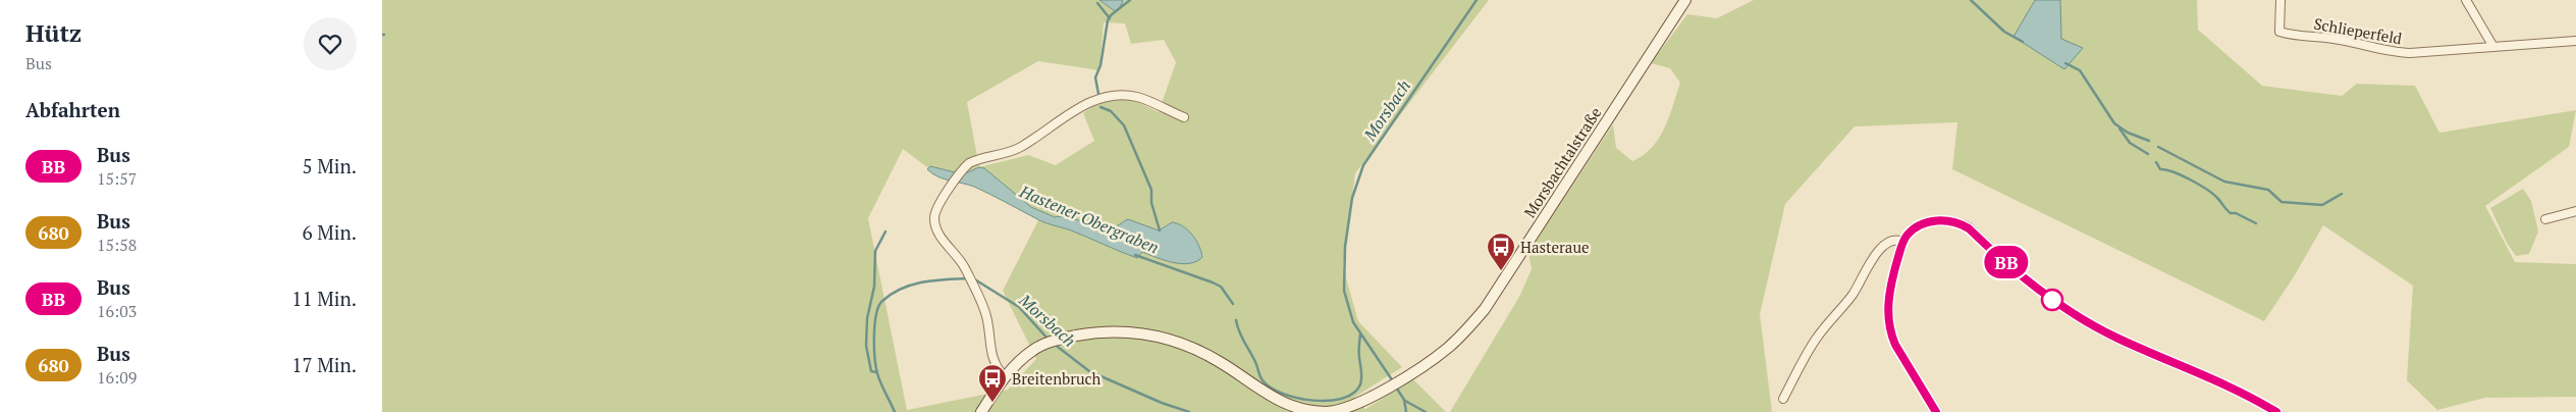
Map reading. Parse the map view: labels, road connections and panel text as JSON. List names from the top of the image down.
{
  "streets": {
    "main road": ["Morsbachtalstraße"],
    "street": ["Schlieperfeld"]
  },
  "water": ["Morsbach", "Hastener Obergraben"],
  "places": {
    "bus stop": ["Hasteraue", "Breitenbruch"]
  },
  "lines": ["bus line BB"],
  "page": {
    "heading": [
      ["Hütz", "Bus"],
      "Abfahrten"
    ],
    "on_map": "BB",
    "list": [
      {
        "mark": "BB",
        "name": "Bus",
        "note": "15:57",
        "value": "5 Min."
      },
      {
        "mark": "680",
        "name": "Bus",
        "note": "15:58",
        "value": "6 Min."
      },
      {
        "mark": "BB",
        "name": "Bus",
        "note": "16:03",
        "value": "11 Min."
      },
      {
        "mark": "680",
        "name": "Bus",
        "note": "16:09",
        "value": "17 Min."
      }
    ]
  }
}
